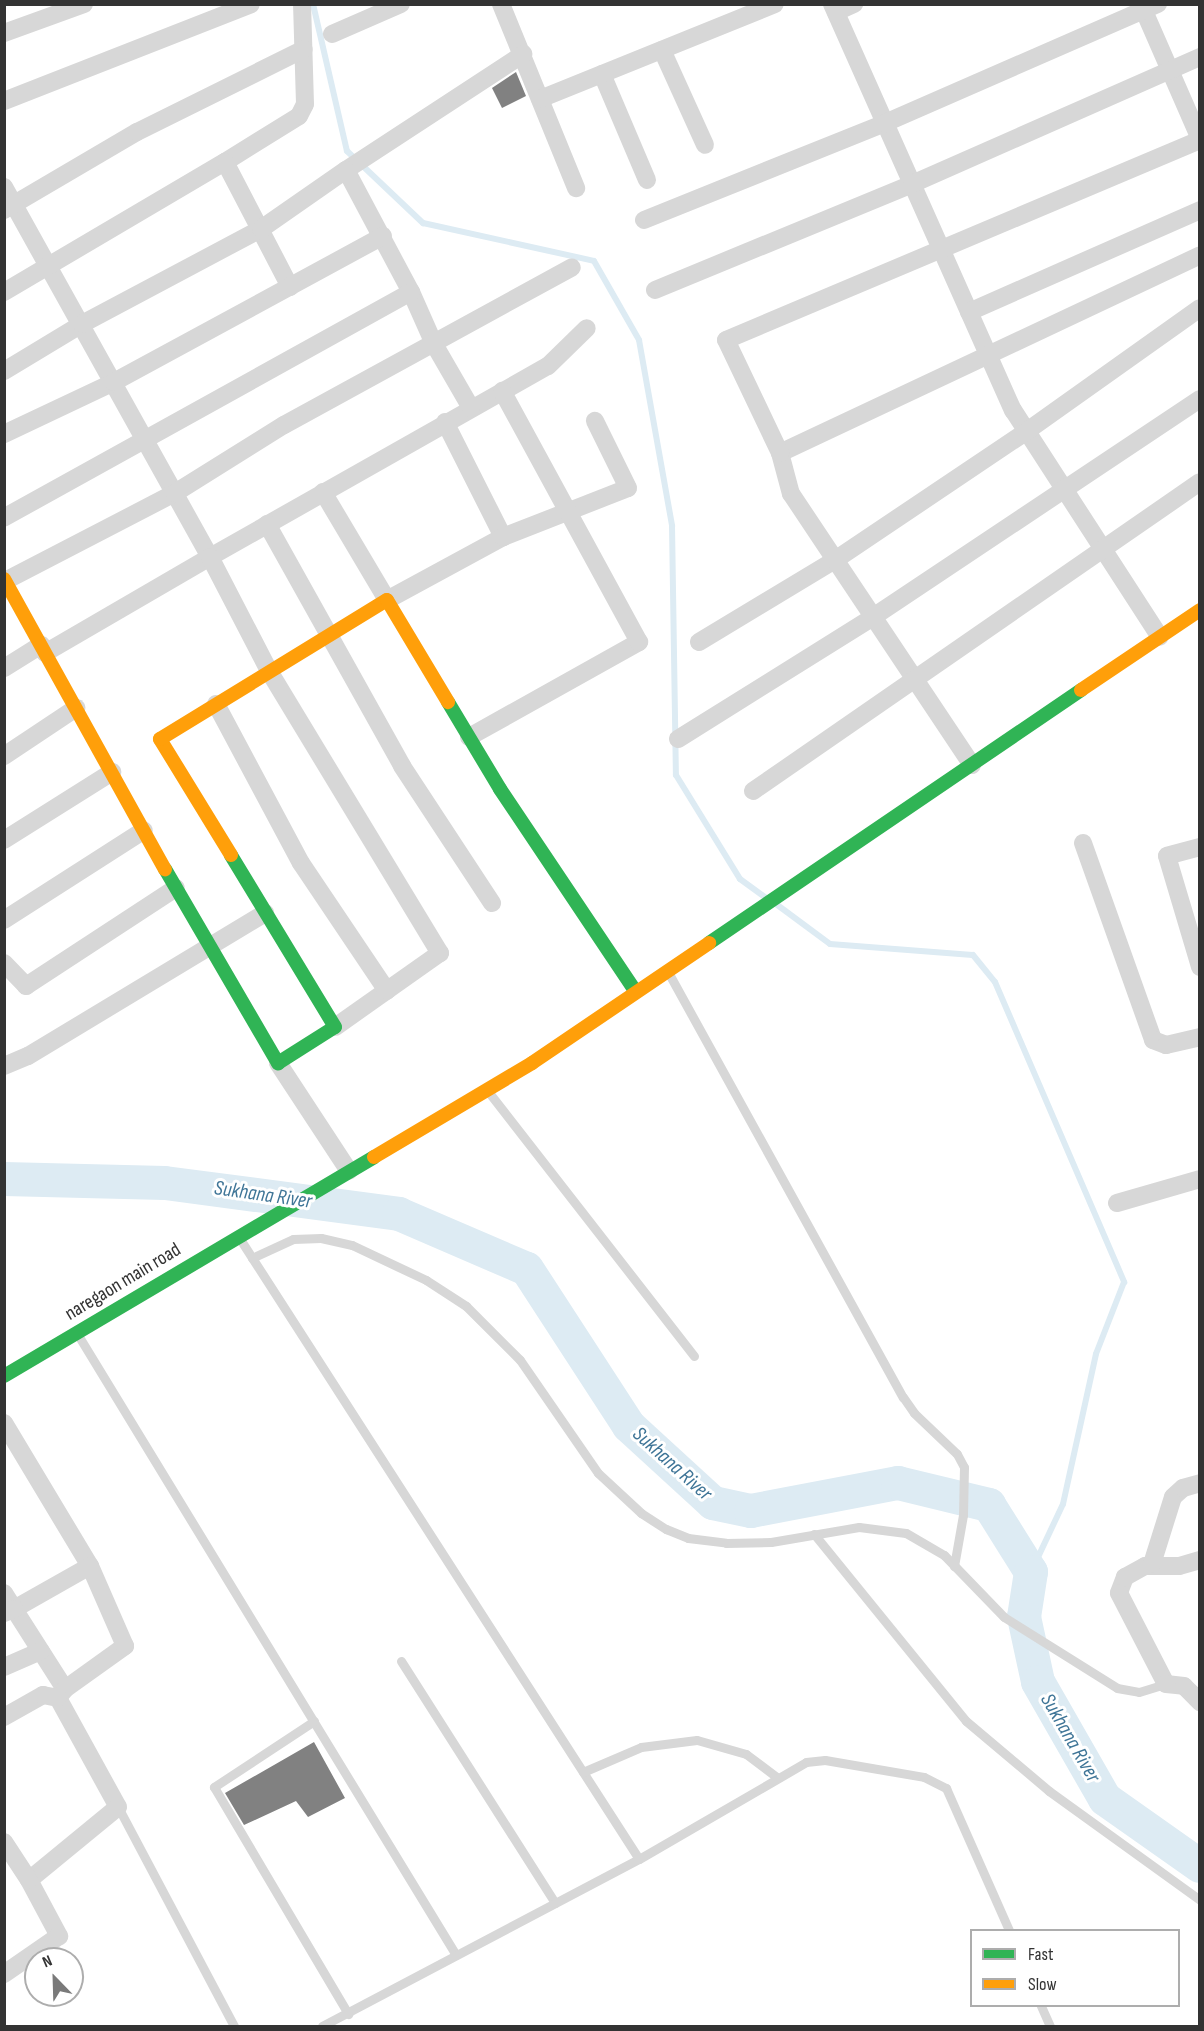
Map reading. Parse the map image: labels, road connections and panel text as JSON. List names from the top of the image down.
{
  "streets": {
    "street": ["naregaon main road"]
  },
  "water": ["Sukhana River"],
  "legend": ["Fast", "Slow"],
  "north": "top left"
}
